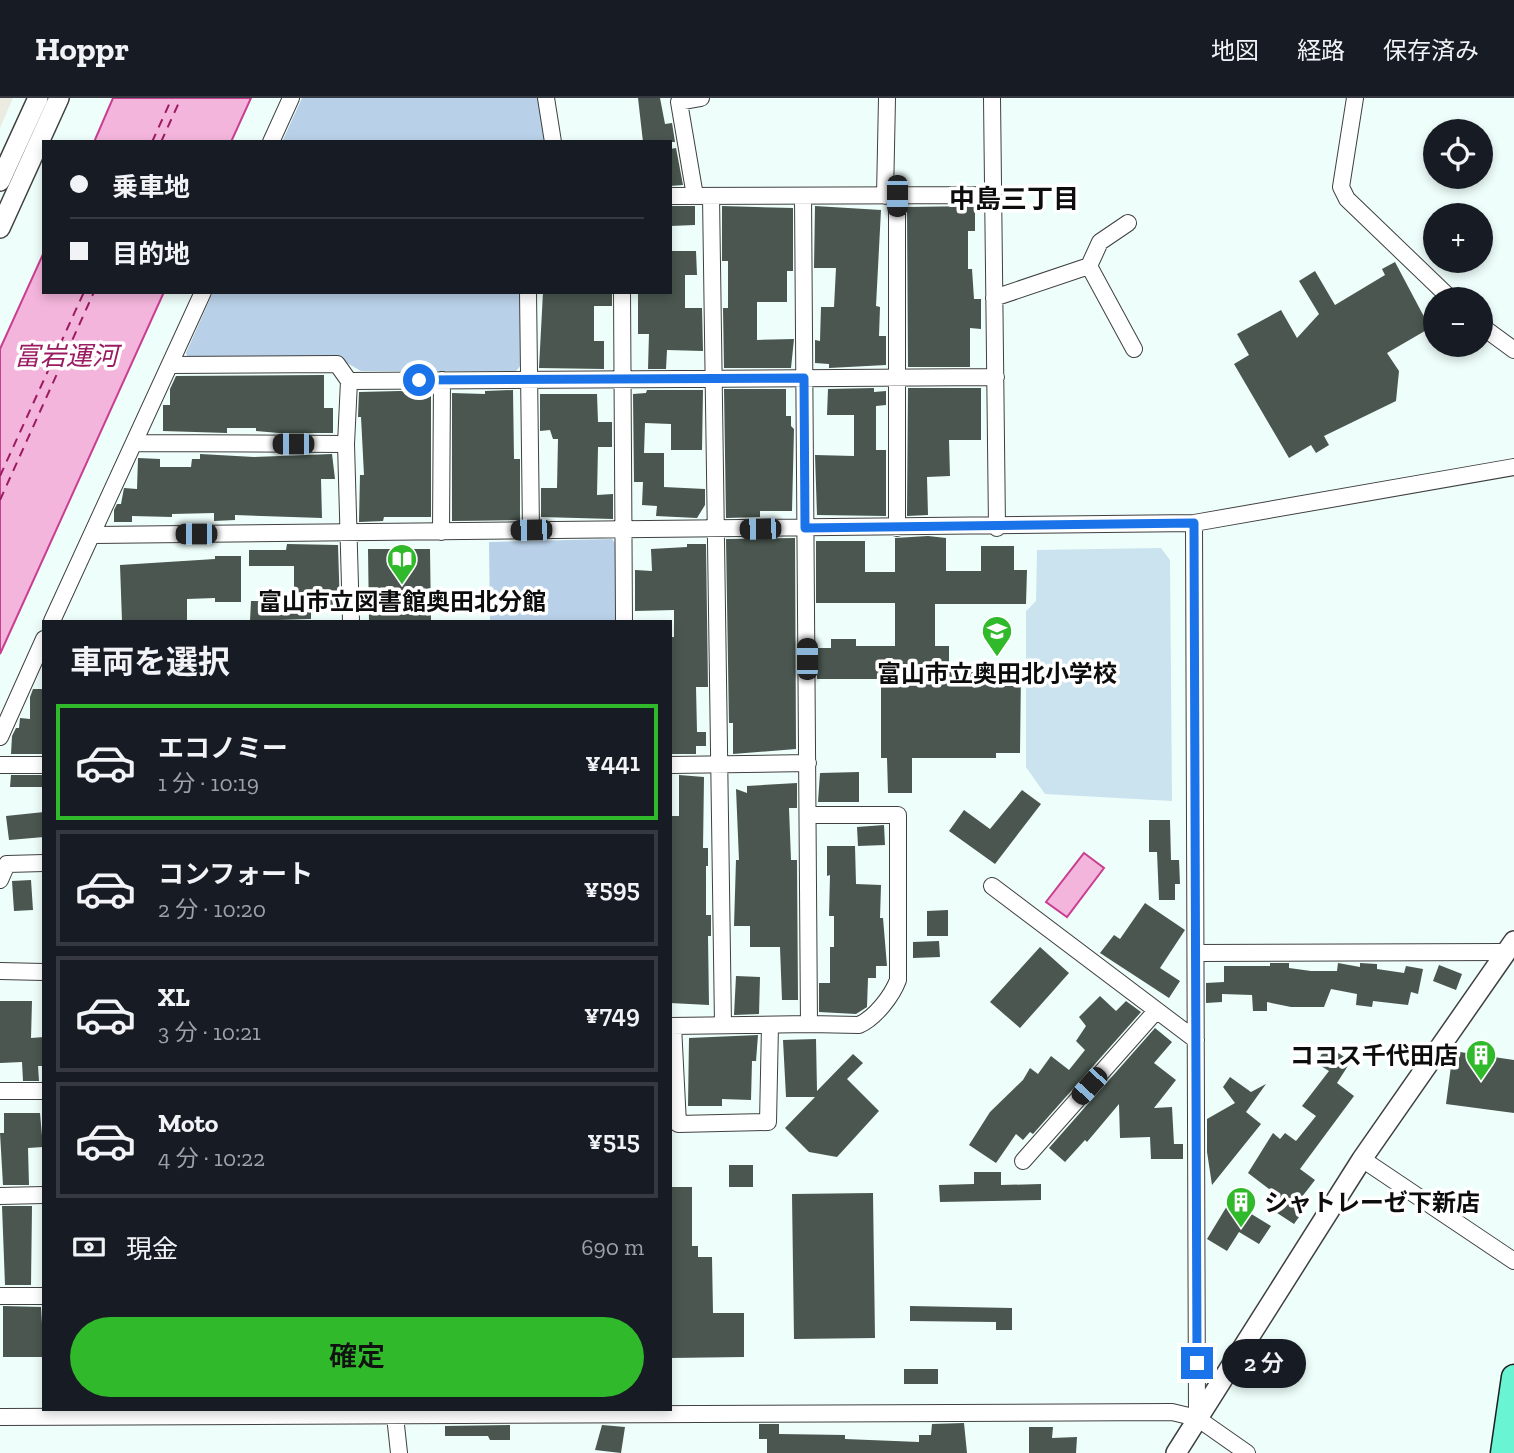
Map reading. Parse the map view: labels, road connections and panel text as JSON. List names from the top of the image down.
{
  "districts": ["中島三丁目"],
  "water": ["富岩運河"],
  "places": {
    "library": ["富山市立図書館奥田北分館"],
    "school or university": ["富山市立奥田北小学校"],
    "building": ["ココス千代田店", "シャトレーゼ下新店"]
  },
  "page": {
    "header": "Hoppr",
    "nav": ["地図", "経路", "保存済み"],
    "map_buttons": ["+", "−"],
    "banner": ["乗車地", "目的地"],
    "heading": "車両を選択",
    "list": [
      {
        "name": "エコノミー",
        "note": "1 分 · 10:19",
        "value": "¥441"
      },
      {
        "name": "コンフォート",
        "note": "2 分 · 10:20",
        "value": "¥595"
      },
      {
        "name": "XL",
        "note": "3 分 · 10:21",
        "value": "¥749"
      },
      {
        "name": "Moto",
        "note": "4 分 · 10:22",
        "value": "¥515"
      }
    ],
    "pay": ["現金", "690 m"],
    "buttons": "確定",
    "bubble": "2 分"
  }
}
